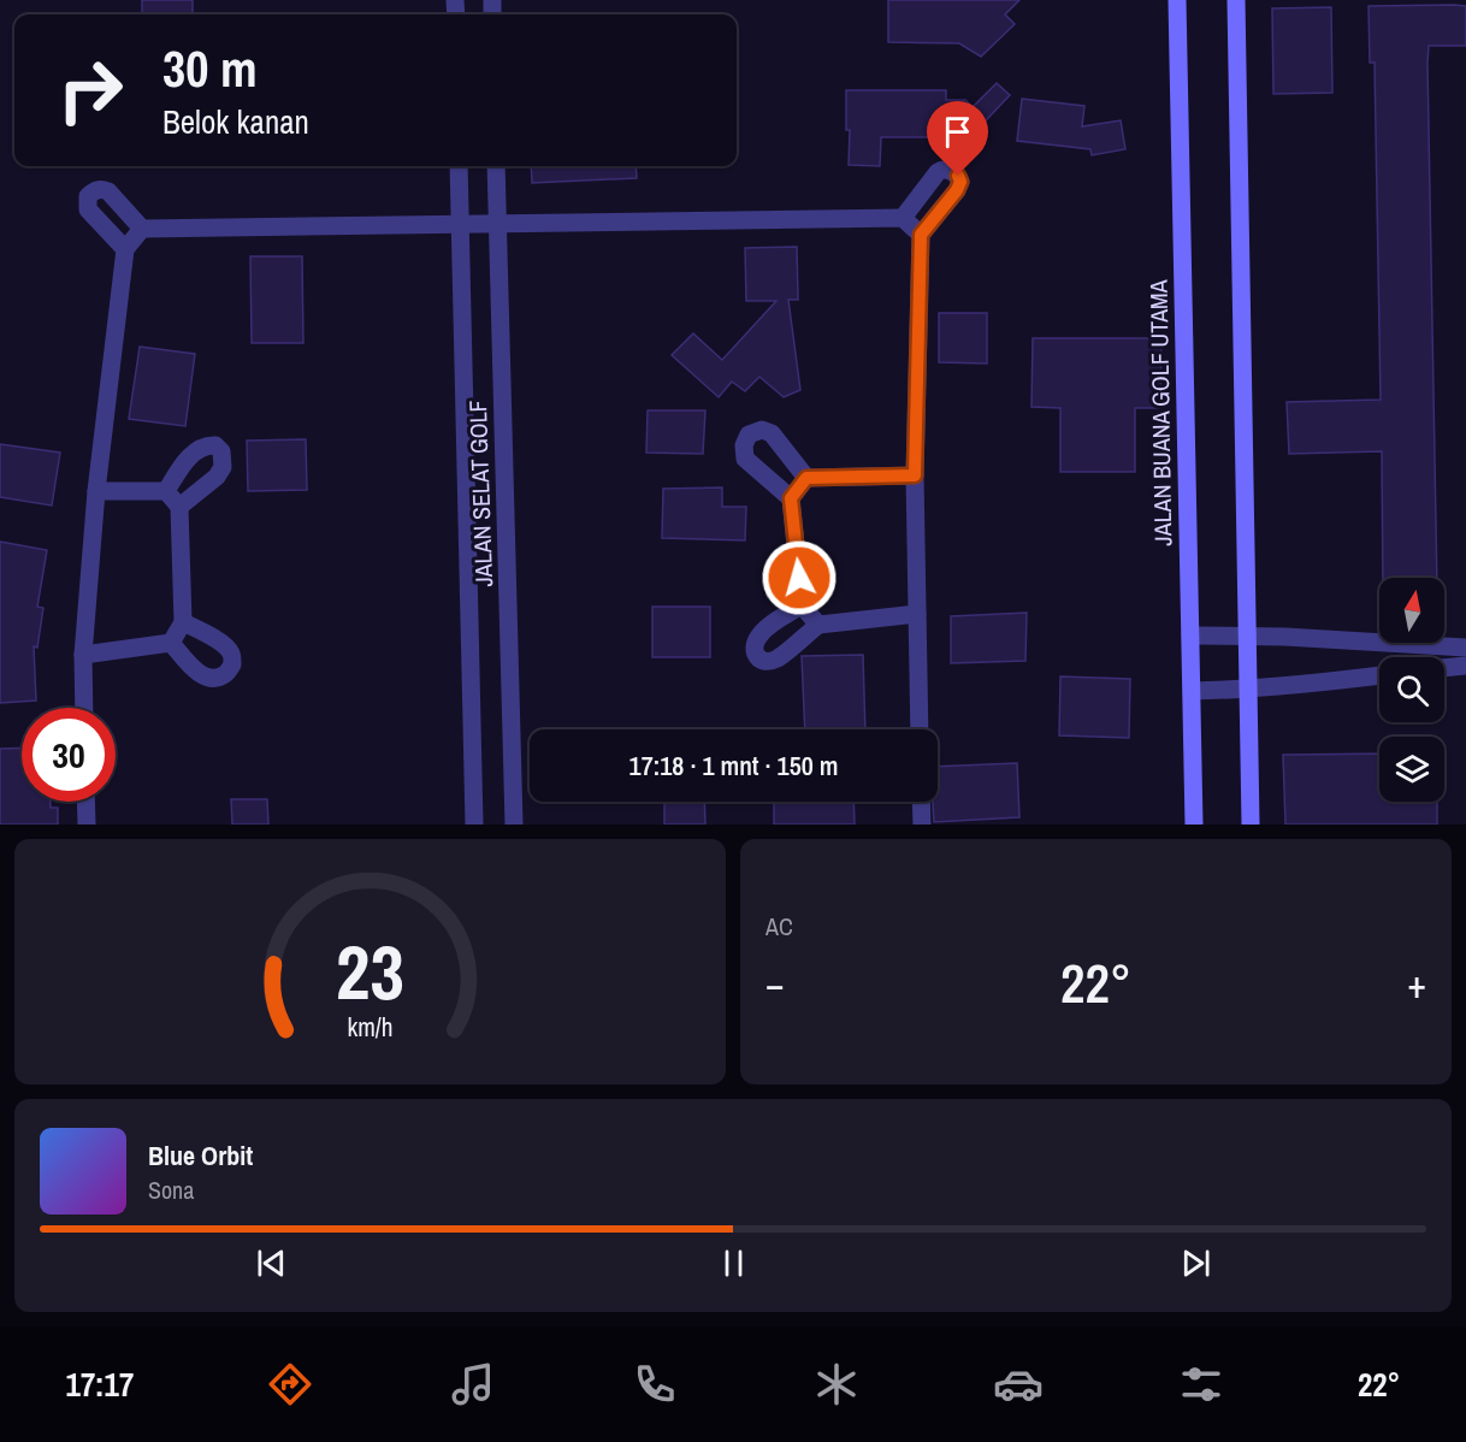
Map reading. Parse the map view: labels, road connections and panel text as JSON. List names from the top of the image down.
{
  "streets": {
    "main road": ["JALAN BUANA GOLF UTAMA"],
    "street": ["JALAN SELAT GOLF"]
  },
  "north": "top",
  "page": {
    "turn": ["30 m", "Belok kanan"],
    "limit": "30",
    "trip": "17:18 · 1 mnt · 150 m",
    "tile": "AC",
    "heat": ["−", "22°", "+"],
    "song": ["Blue Orbit", "Sona"],
    "tabs": ["17:17", "22°"],
    "gauge": ["23", "km/h"]
  }
}
